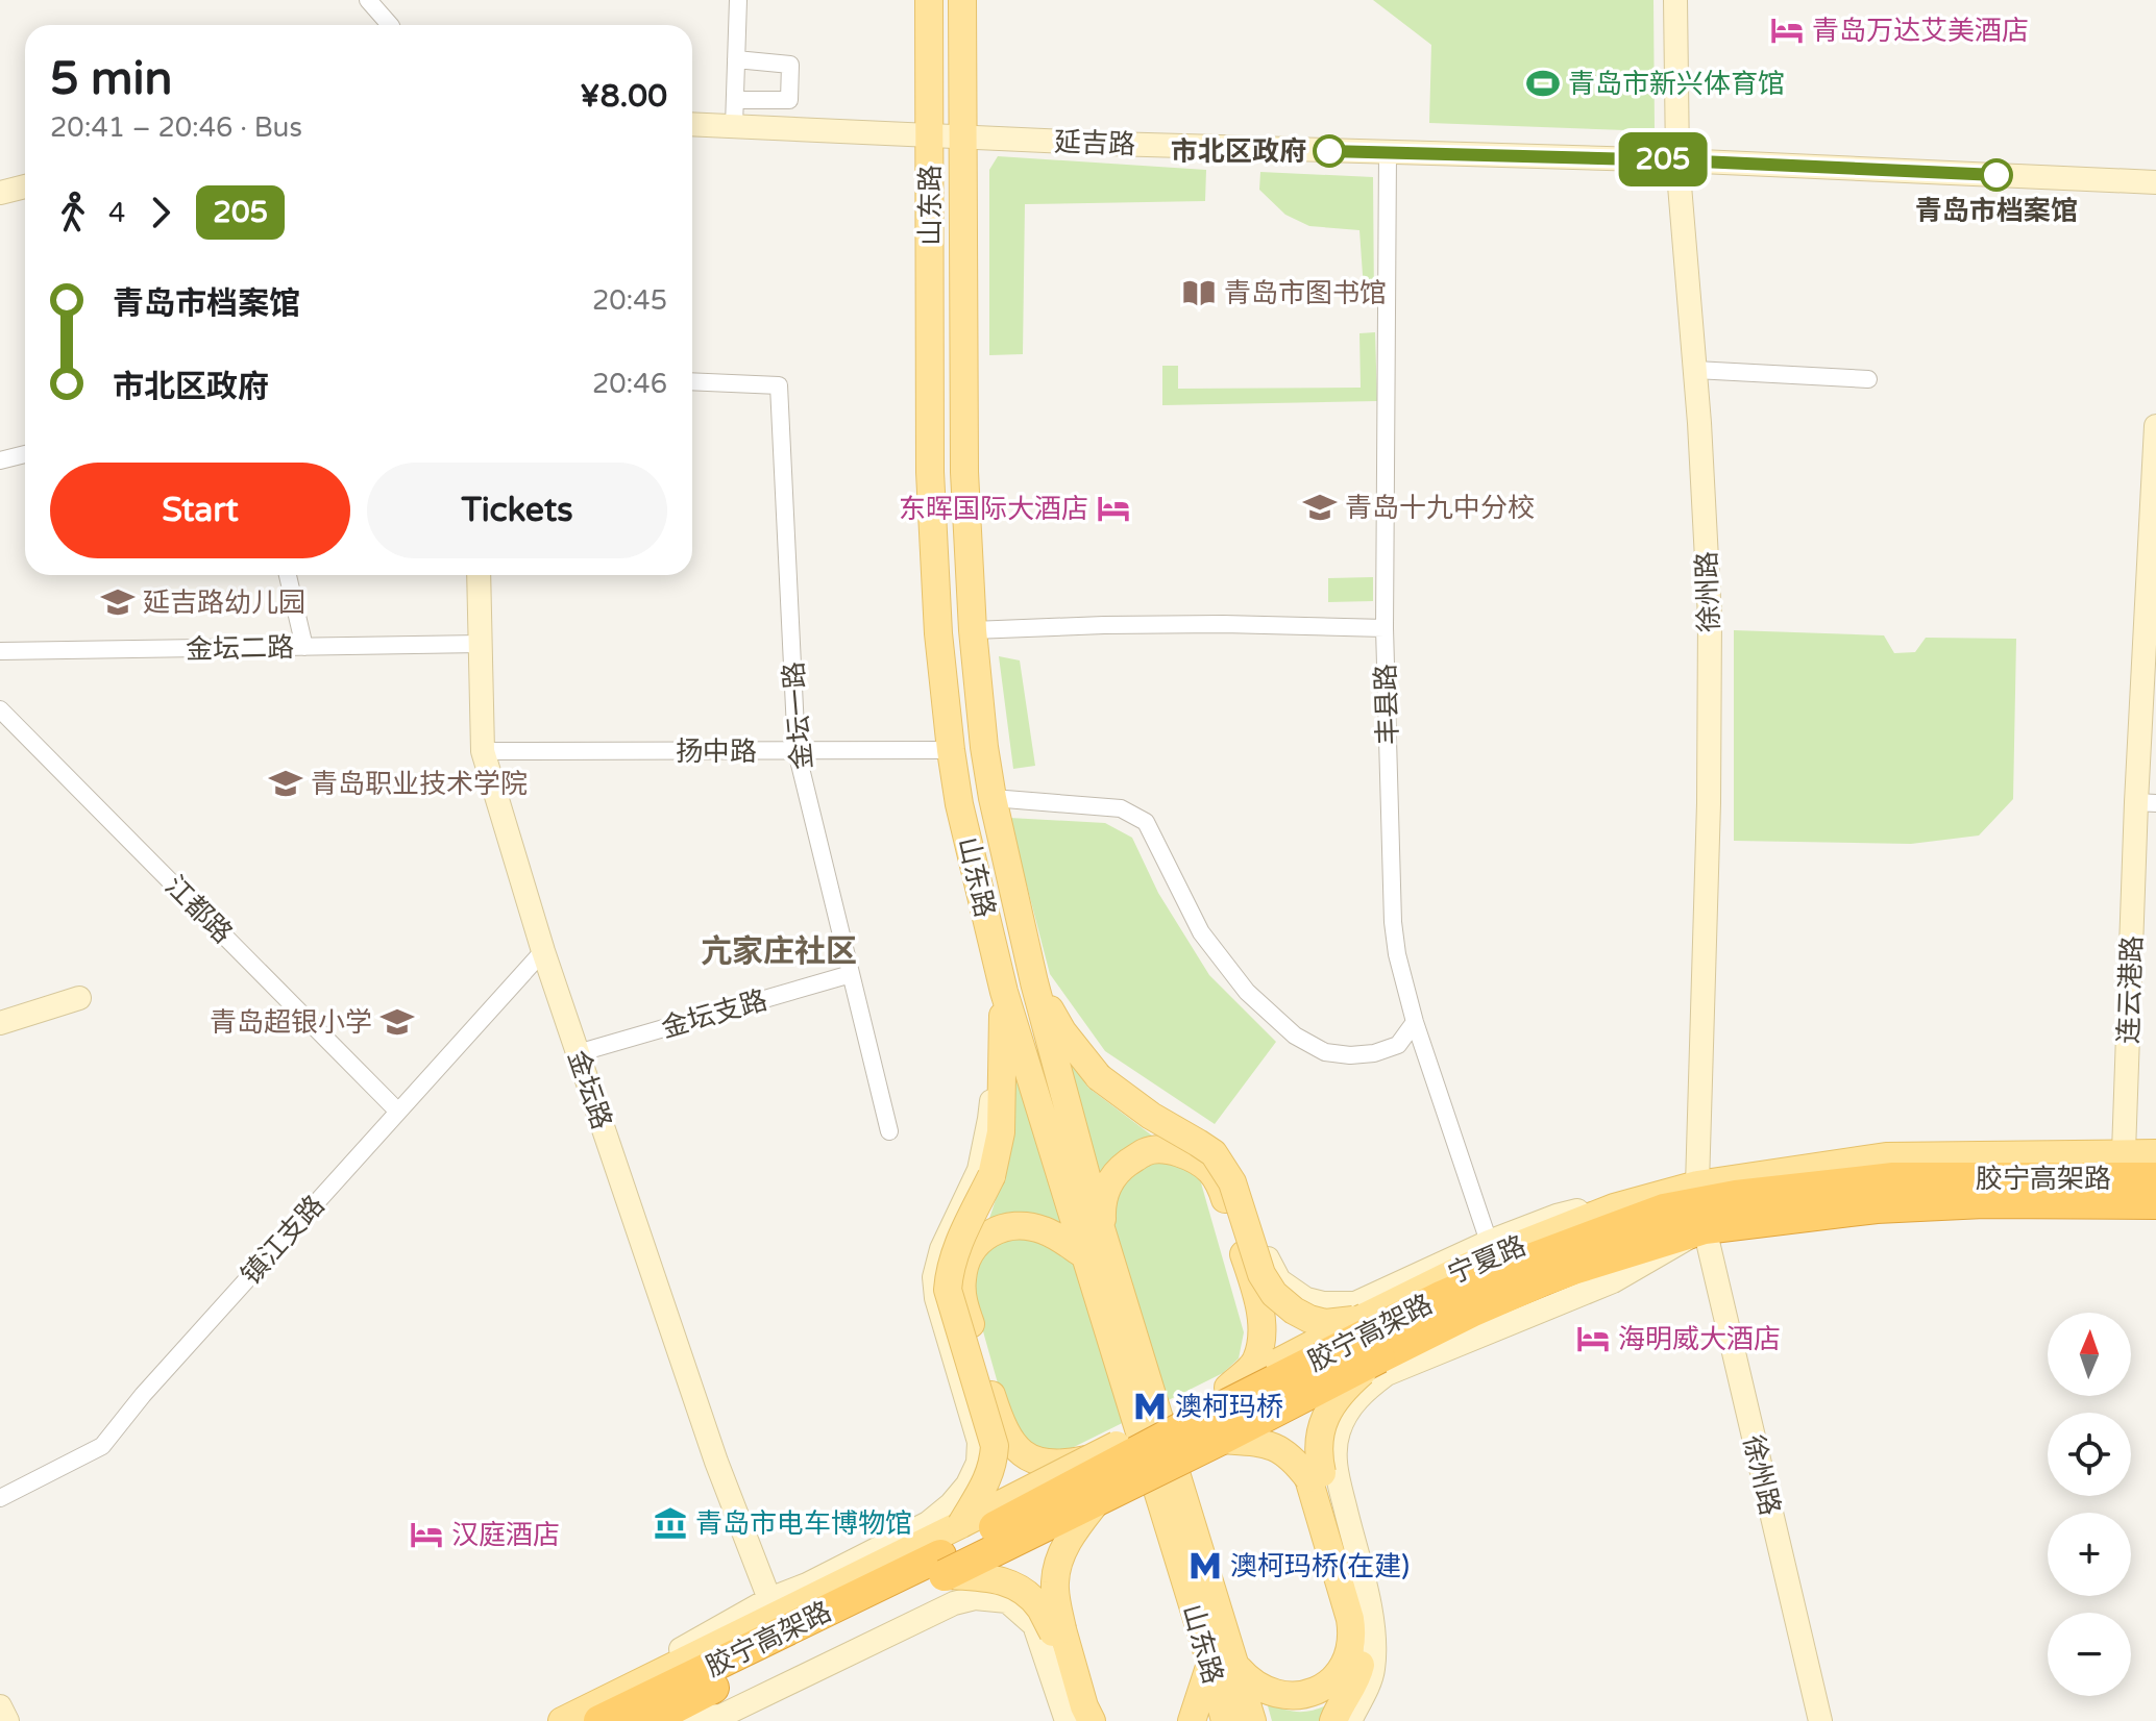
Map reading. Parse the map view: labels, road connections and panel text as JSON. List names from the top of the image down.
{
  "streets": {
    "highway": ["胶宁高架路"],
    "main road": ["山东路", "宁夏路"],
    "street": [
      "延吉路",
      "徐州路",
      "金坛二路",
      "丰县路",
      "金坛一路",
      "扬中路",
      "江都路",
      "连云港路",
      "金坛支路",
      "金坛路",
      "镇江支路"
    ]
  },
  "crossings": [
    ["延吉路", "山东路"],
    ["延吉路", "徐州路"],
    ["延吉路", "丰县路"],
    ["山东路", "扬中路"],
    ["徐州路", "胶宁高架路"],
    ["徐州路", "宁夏路"],
    ["金坛二路", "金坛路"],
    ["金坛一路", "扬中路"],
    ["金坛一路", "金坛支路"],
    ["扬中路", "金坛路"],
    ["江都路", "镇江支路"],
    ["连云港路", "宁夏路"],
    ["金坛支路", "金坛路"],
    ["金坛路", "镇江支路"],
    ["胶宁高架路", "宁夏路"]
  ],
  "districts": ["亢家庄社区"],
  "places": {
    "hotel": [
      "青岛万达艾美酒店",
      "东晖国际大酒店",
      "海明威大酒店",
      "汉庭酒店"
    ],
    "sports": ["青岛市新兴体育馆"],
    "other": ["市北区政府", "青岛市档案馆"],
    "library": ["青岛市图书馆"],
    "school or university": [
      "青岛十九中分校",
      "延吉路幼儿园",
      "青岛职业技术学院",
      "青岛超银小学"
    ],
    "metro station": ["澳柯玛桥", "澳柯玛桥(在建)"],
    "museum": ["青岛市电车博物馆"]
  },
  "lines": ["bus line 205"],
  "north": "top",
  "page": {
    "on_map": "205",
    "heading": ["5 min", "20:41 – 20:46 · Bus", "¥8.00"],
    "legs": ["4", "205"],
    "list": [
      {
        "name": "青岛市档案馆",
        "value": "20:45"
      },
      {
        "name": "市北区政府",
        "value": "20:46"
      }
    ],
    "buttons": ["Start", "Tickets"],
    "map_buttons": ["+", "−"]
  }
}
